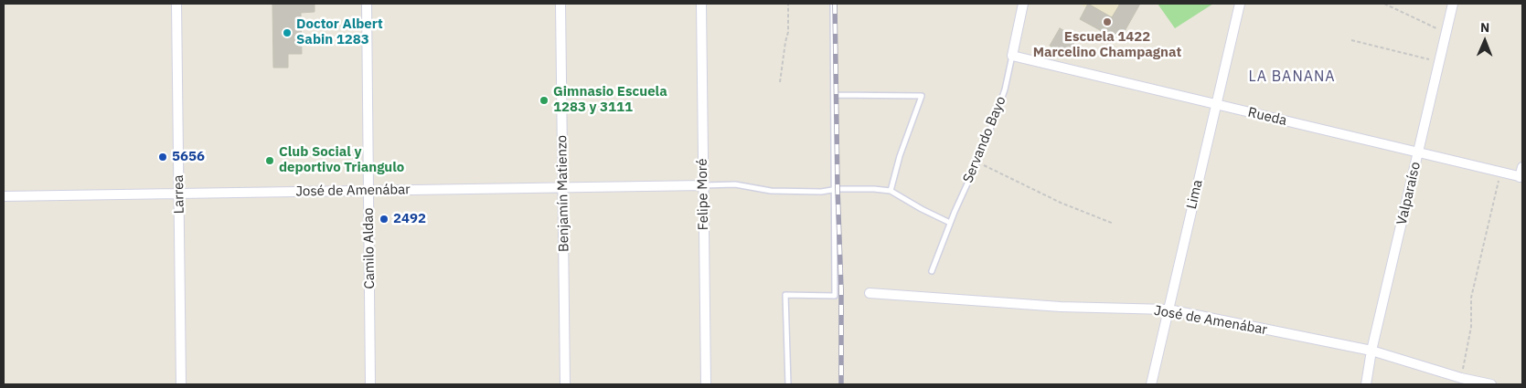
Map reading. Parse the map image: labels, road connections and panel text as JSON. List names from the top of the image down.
{
  "streets": {
    "street": [
      "Rueda",
      "Servando Bayo",
      "José de Amenábar",
      "Benjamín Matienzo",
      "Valparaíso",
      "Larrea",
      "Felipe Moré",
      "Lima",
      "Camilo Aldao"
    ]
  },
  "crossings": [
    ["Rueda", "Servando Bayo"],
    ["Rueda", "Valparaíso"],
    ["Rueda", "Lima"],
    ["José de Amenábar", "Benjamín Matienzo"],
    ["José de Amenábar", "Valparaíso"],
    ["José de Amenábar", "Larrea"],
    ["José de Amenábar", "Felipe Moré"],
    ["José de Amenábar", "Lima"],
    ["José de Amenábar", "Camilo Aldao"]
  ],
  "districts": ["LA BANANA"],
  "places": [
    "Escuela 1422 Marcelino Champagnat",
    "Doctor Albert Sabin 1283",
    "Gimnasio Escuela 1283 y 3111",
    "5656",
    "Club Social y deportivo Triangulo",
    "2492"
  ],
  "north": "top"
}
